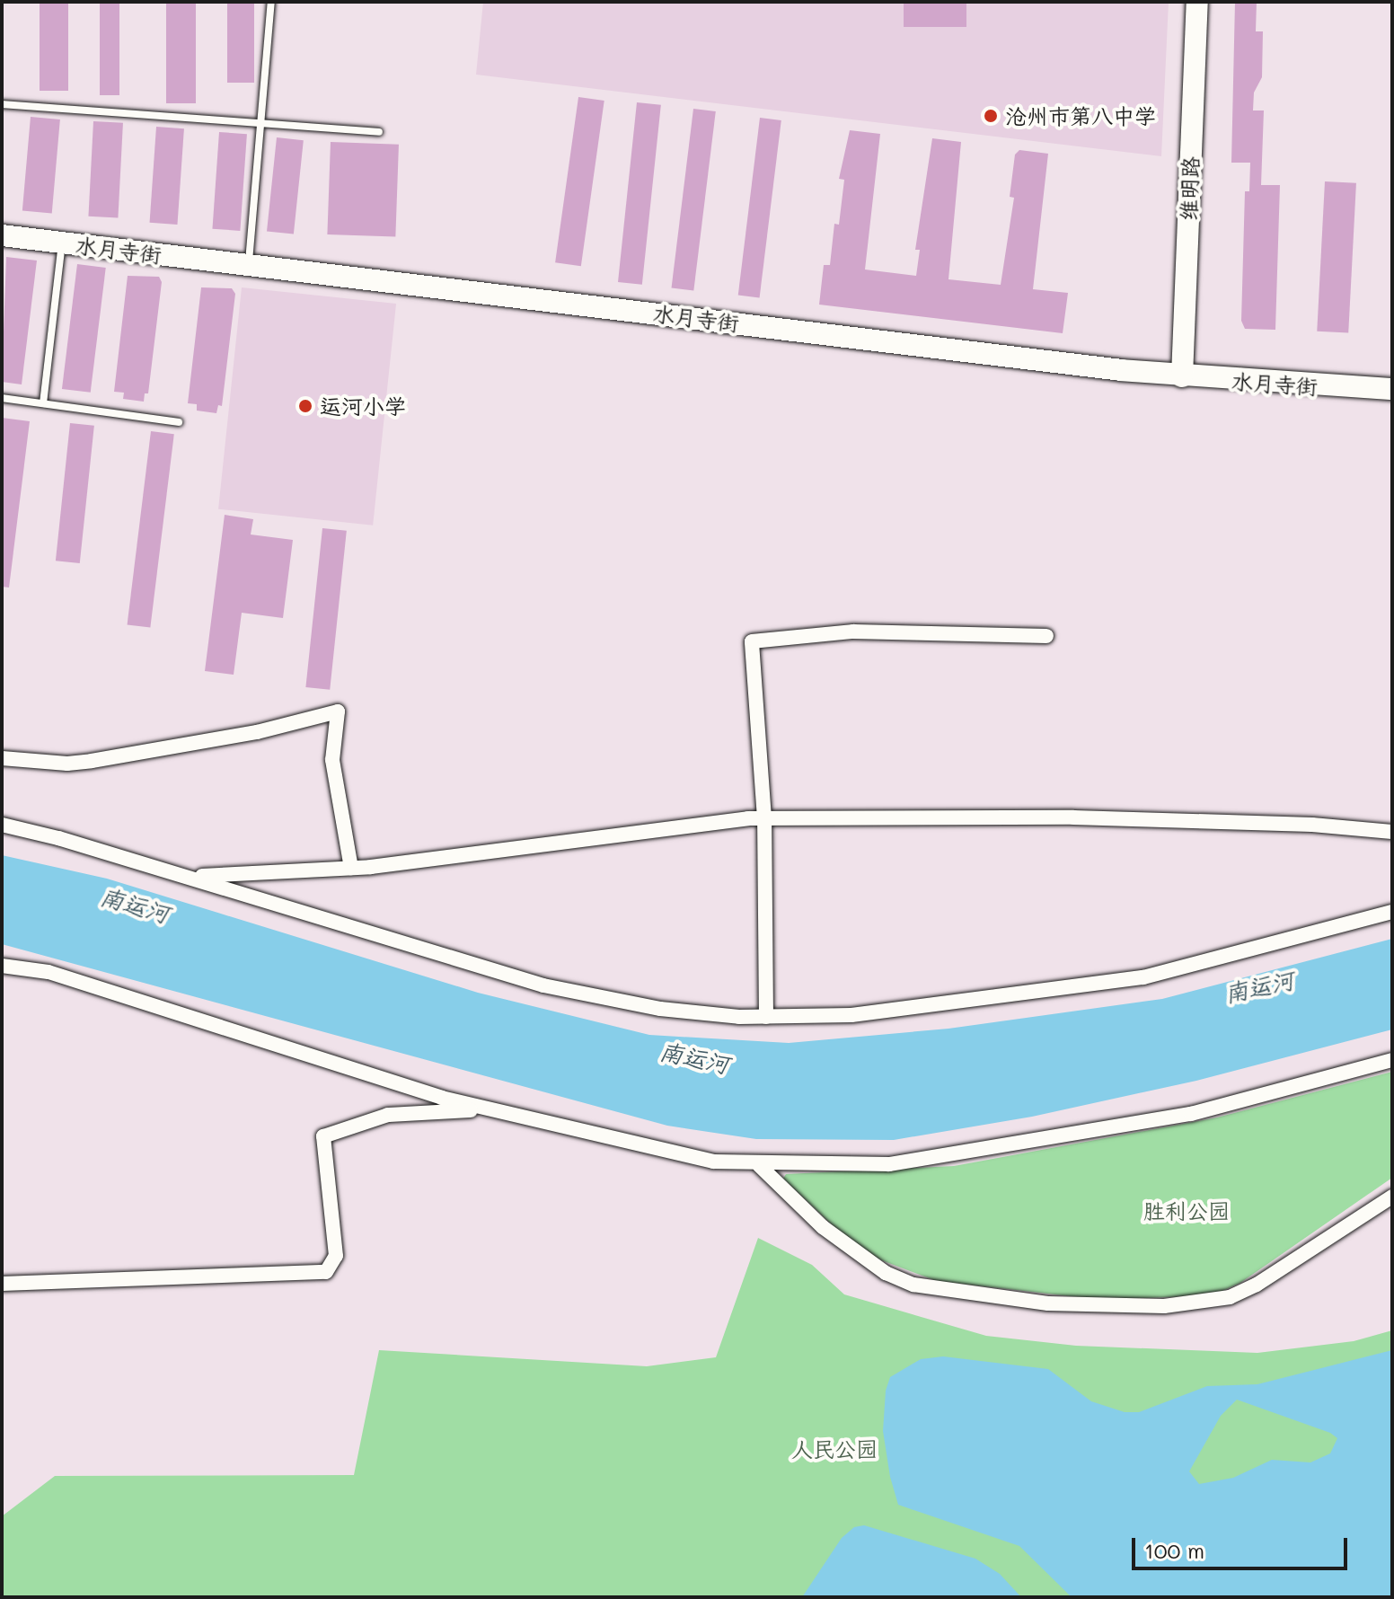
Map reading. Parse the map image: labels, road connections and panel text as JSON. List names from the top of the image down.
{
  "streets": {
    "street": ["维明路", "水月寺街"]
  },
  "crossings": [
    ["维明路", "水月寺街"]
  ],
  "water": ["南运河"],
  "parks": ["胜利公园", "人民公园"],
  "places": ["沧州市第八中学", "运河小学"],
  "scale_bar": "100 m"
}
